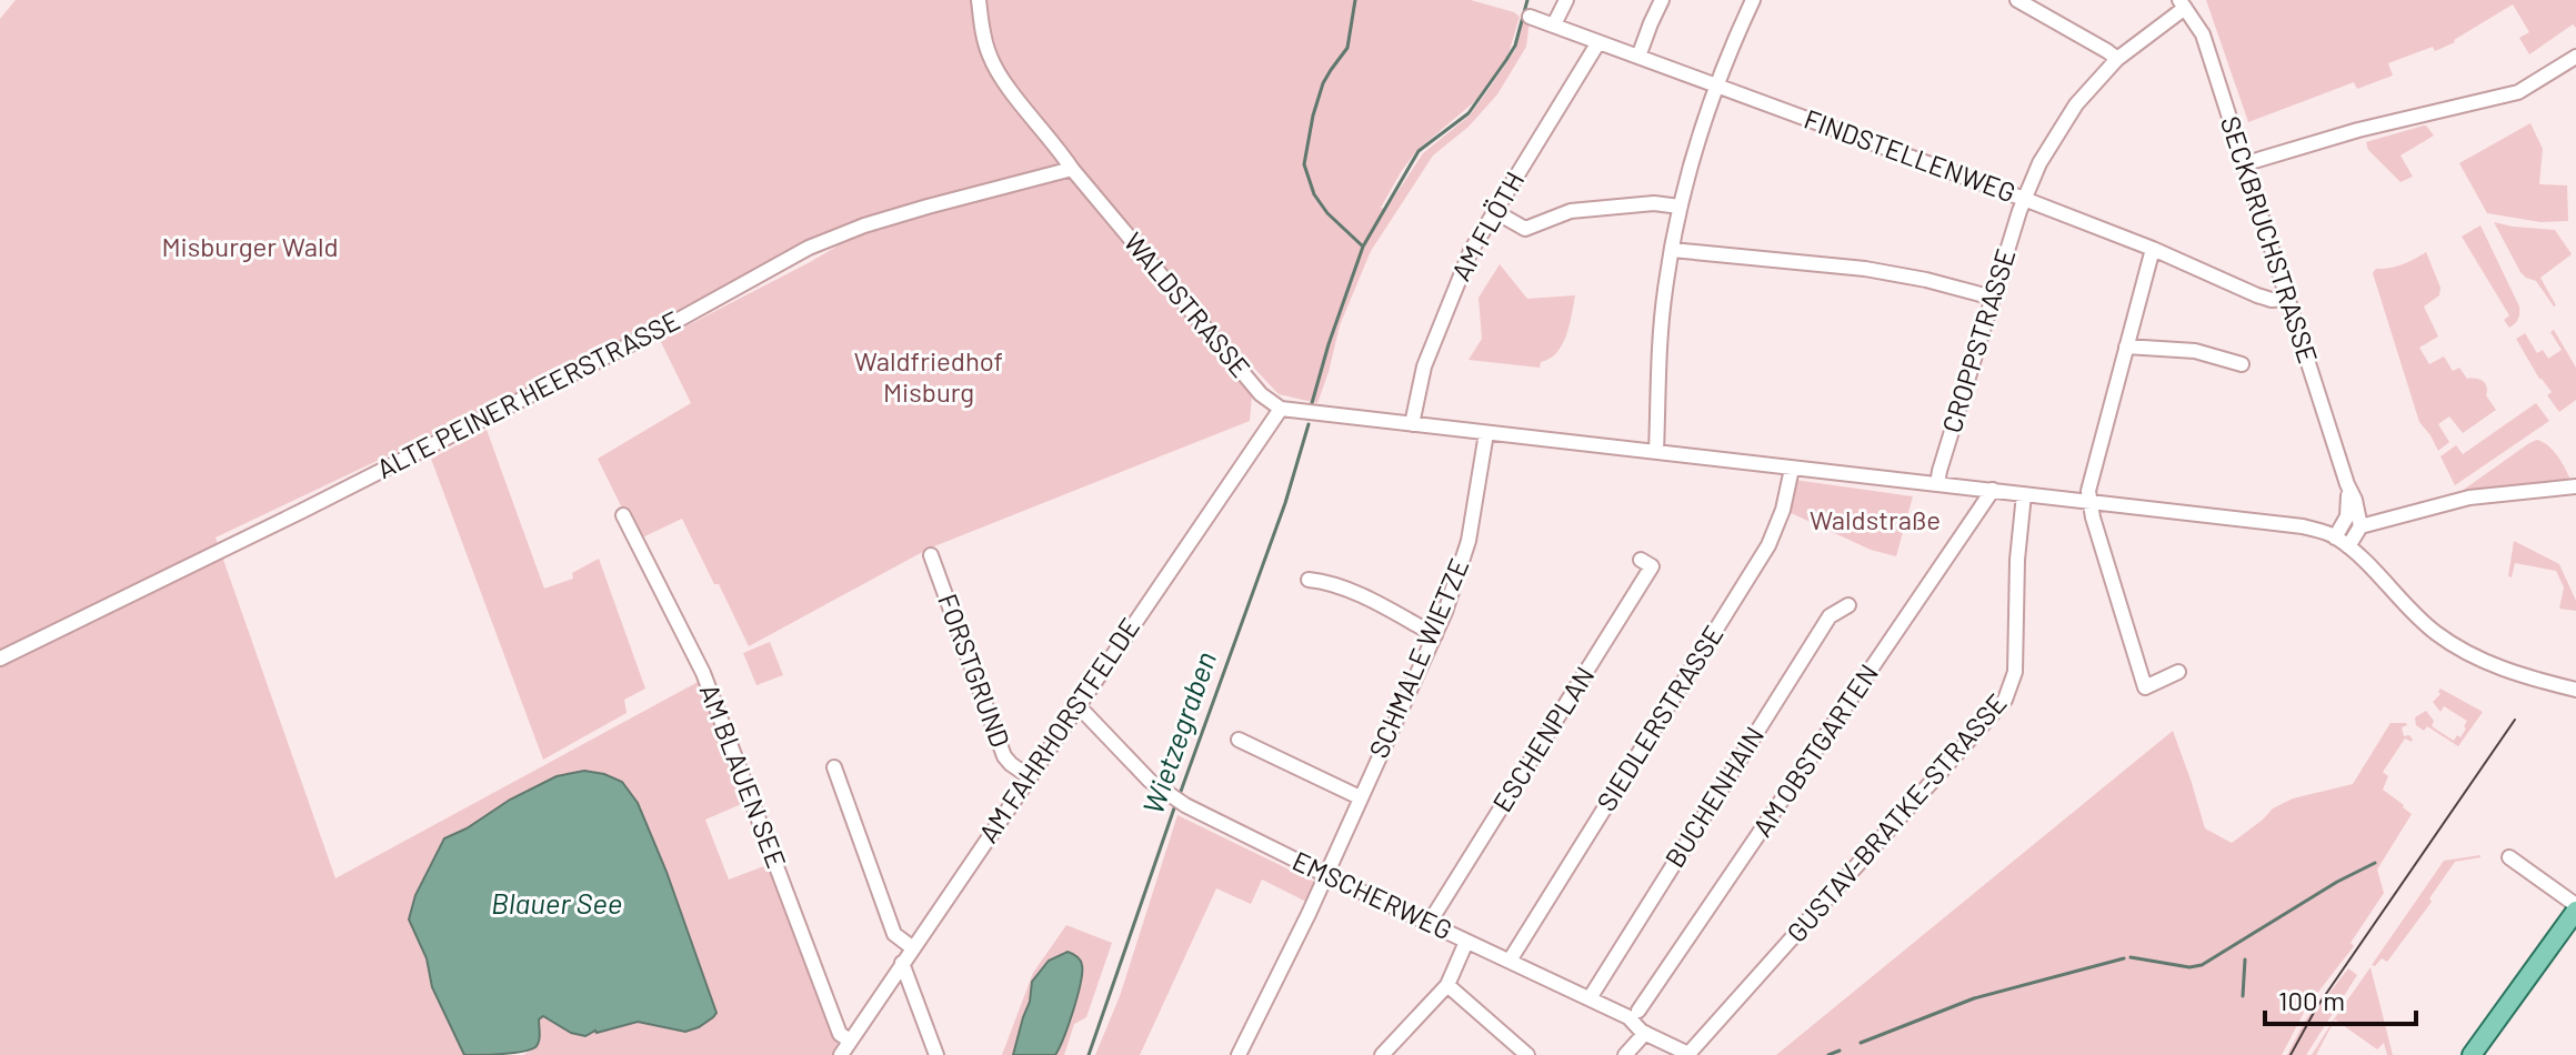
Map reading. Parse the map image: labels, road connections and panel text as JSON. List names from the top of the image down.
{
  "streets": {
    "street": [
      "FINDSTELLENWEG",
      "AM FLÖTH",
      "SECKBRUCHSTRASSE",
      "WALDSTRASSE",
      "CROPPSTRASSE",
      "ALTE PEINER HEERSTRASSE",
      "SCHMALE WIETZE",
      "FORSTGRUND",
      "SIEDLERSTRASSE",
      "AM FAHRHORSTFELDE",
      "ESCHENPLAN",
      "AM OBSTGARTEN",
      "AM BLAUEN SEE",
      "BUCHENHAIN",
      "GUSTAV-BRATKE-STRASSE",
      "EMSCHERWEG"
    ]
  },
  "crossings": [
    ["FINDSTELLENWEG", "AM FLÖTH"],
    ["FINDSTELLENWEG", "SECKBRUCHSTRASSE"],
    ["FINDSTELLENWEG", "CROPPSTRASSE"],
    ["SECKBRUCHSTRASSE", "CROPPSTRASSE"],
    ["WALDSTRASSE", "ALTE PEINER HEERSTRASSE"],
    ["WALDSTRASSE", "AM FAHRHORSTFELDE"],
    ["SCHMALE WIETZE", "EMSCHERWEG"],
    ["FORSTGRUND", "AM FAHRHORSTFELDE"],
    ["SIEDLERSTRASSE", "EMSCHERWEG"],
    ["AM FAHRHORSTFELDE", "AM BLAUEN SEE"],
    ["AM FAHRHORSTFELDE", "EMSCHERWEG"],
    ["ESCHENPLAN", "EMSCHERWEG"],
    ["BUCHENHAIN", "EMSCHERWEG"],
    ["GUSTAV-BRATKE-STRASSE", "EMSCHERWEG"]
  ],
  "water": ["Wietzegraben", "Blauer See"],
  "parks": ["Misburger Wald", "Waldfriedhof Misburg", "Waldstraße"],
  "scale_bar": "100 m"
}
